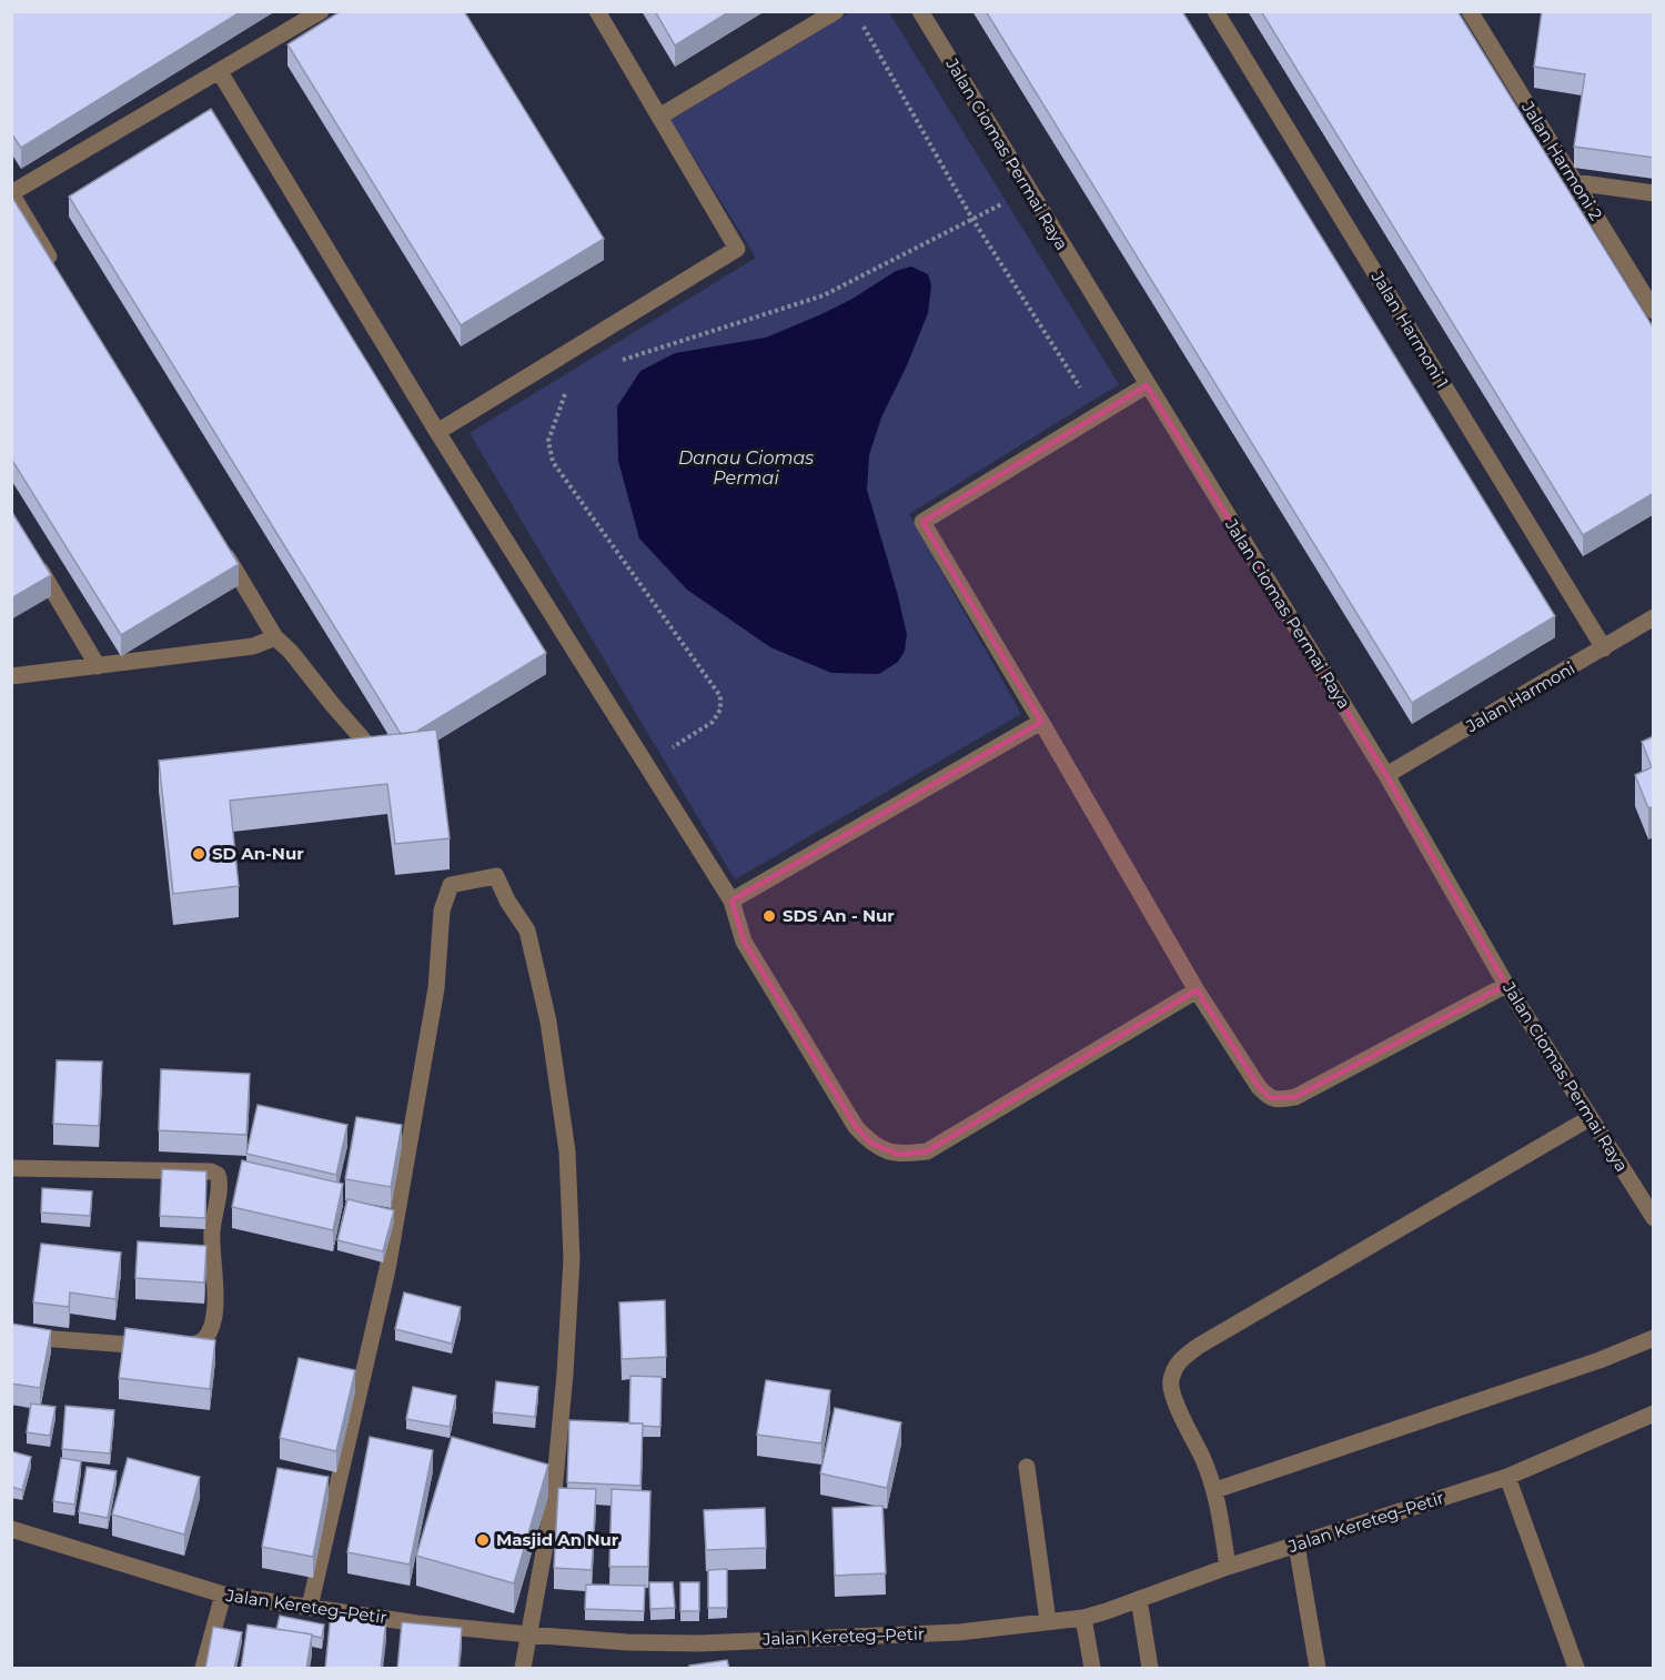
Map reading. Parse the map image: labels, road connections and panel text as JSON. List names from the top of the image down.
{
  "streets": {
    "street": [
      "Jalan Ciomas Permai Raya",
      "Jalan Harmoni 2",
      "Jalan Harmoni 1",
      "Jalan Harmoni",
      "Jalan Kereteg–Petir"
    ]
  },
  "crossings": [
    ["Jalan Ciomas Permai Raya", "Jalan Harmoni"],
    ["Jalan Harmoni 1", "Jalan Harmoni"]
  ],
  "water": ["Danau Ciomas Permai"],
  "places": ["SD An-Nur", "SDS An - Nur", "Masjid An Nur"]
}
